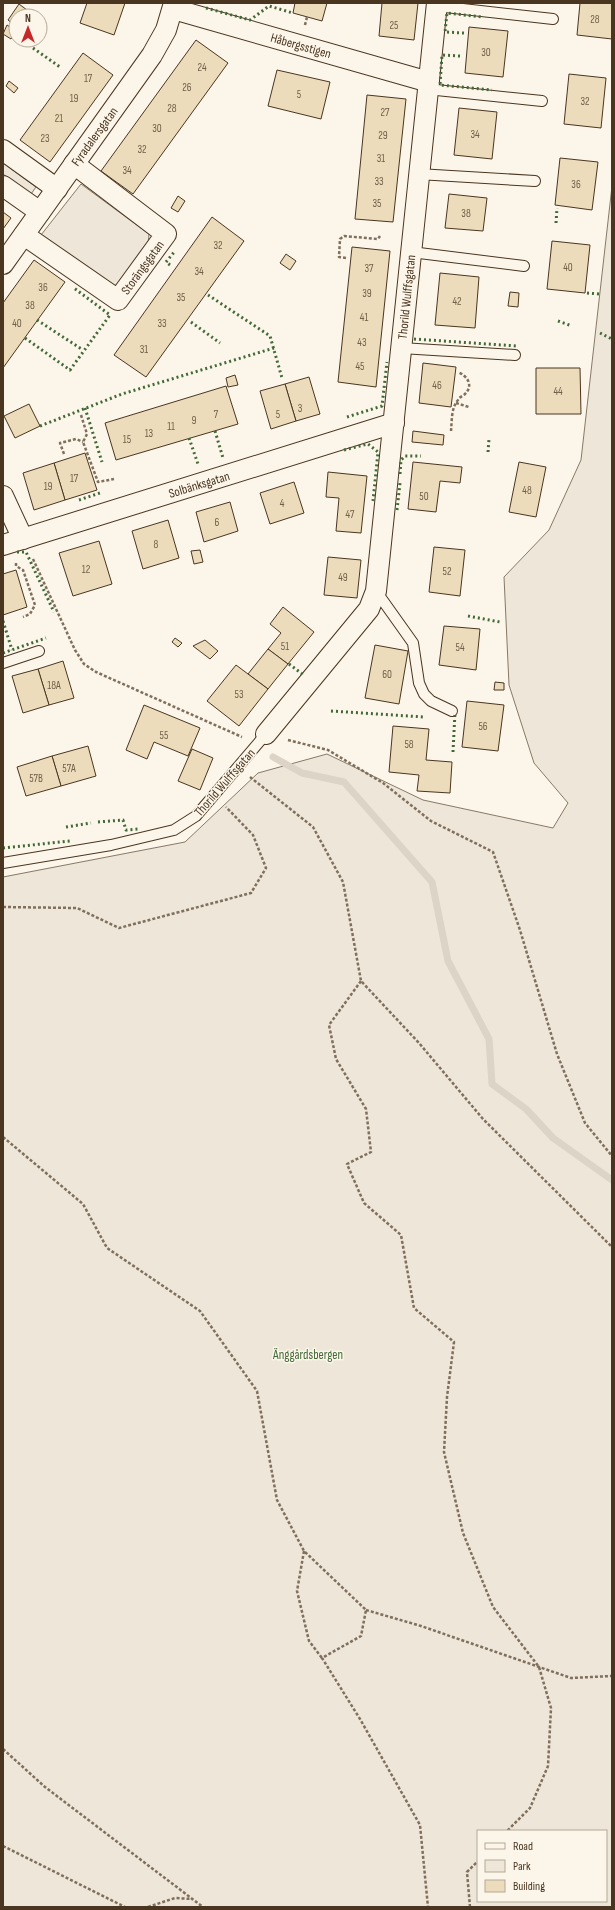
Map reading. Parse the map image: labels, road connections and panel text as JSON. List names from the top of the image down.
{
  "streets": {
    "street": [
      "Håbergsstigen",
      "Fyradalersgatan",
      "Storängsgatan",
      "Thorild Wulffsgatan",
      "Solbänksgatan"
    ]
  },
  "crossings": [
    ["Håbergsstigen", "Fyradalersgatan"],
    ["Håbergsstigen", "Thorild Wulffsgatan"],
    ["Fyradalersgatan", "Storängsgatan"],
    ["Thorild Wulffsgatan", "Solbänksgatan"]
  ],
  "parks": ["Änggårdsbergen"],
  "house_numbers": [
    "28",
    "25",
    "30",
    "24",
    "17",
    "26",
    "5",
    "19",
    "32",
    "28",
    "27",
    "21",
    "30",
    "34",
    "29",
    "23",
    "32",
    "31",
    "34",
    "33",
    "36",
    "35",
    "38",
    "32",
    "40",
    "37",
    "34",
    "36",
    "39",
    "35",
    "42",
    "38",
    "41",
    "40",
    "33",
    "43",
    "31",
    "45",
    "46",
    "44",
    "3",
    "7",
    "5",
    "9",
    "11",
    "13",
    "15",
    "17",
    "19",
    "48",
    "50",
    "4",
    "47",
    "6",
    "8",
    "12",
    "52",
    "49",
    "51",
    "54",
    "60",
    "18A",
    "53",
    "56",
    "55",
    "58",
    "57A",
    "57B"
  ],
  "legend": ["Road", "Park", "Building"],
  "north": "top"
}
